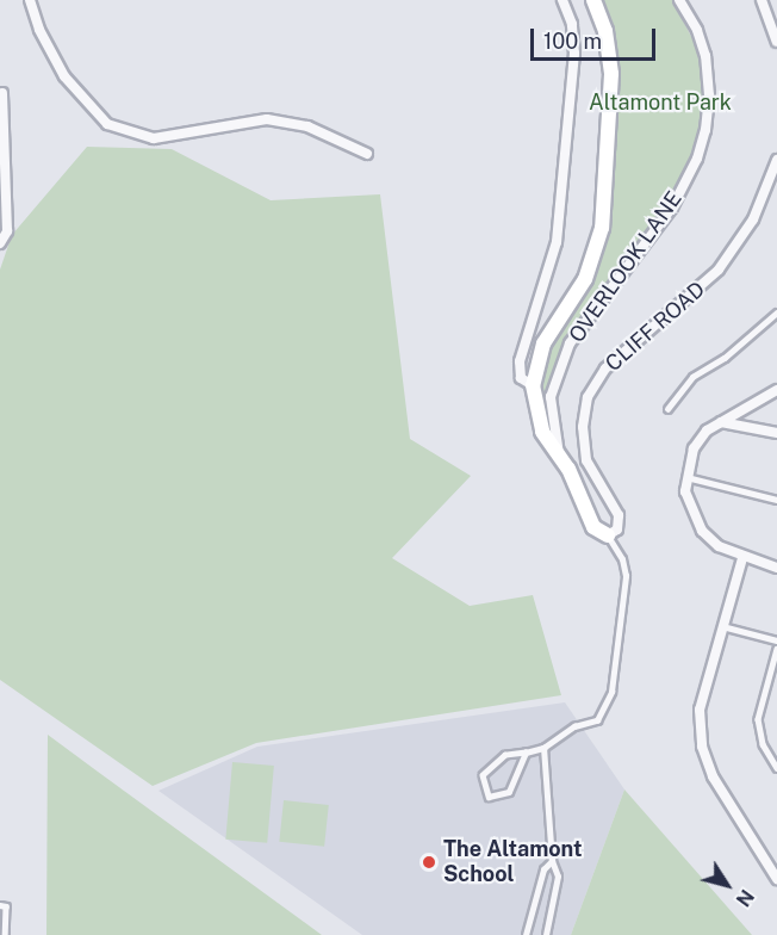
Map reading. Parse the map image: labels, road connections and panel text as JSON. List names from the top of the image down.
{
  "streets": {
    "street": ["OVERLOOK LANE", "CLIFF ROAD"]
  },
  "parks": ["Altamont Park"],
  "places": ["The Altamont School"],
  "scale_bar": "100 m",
  "north": "bottom right"
}
